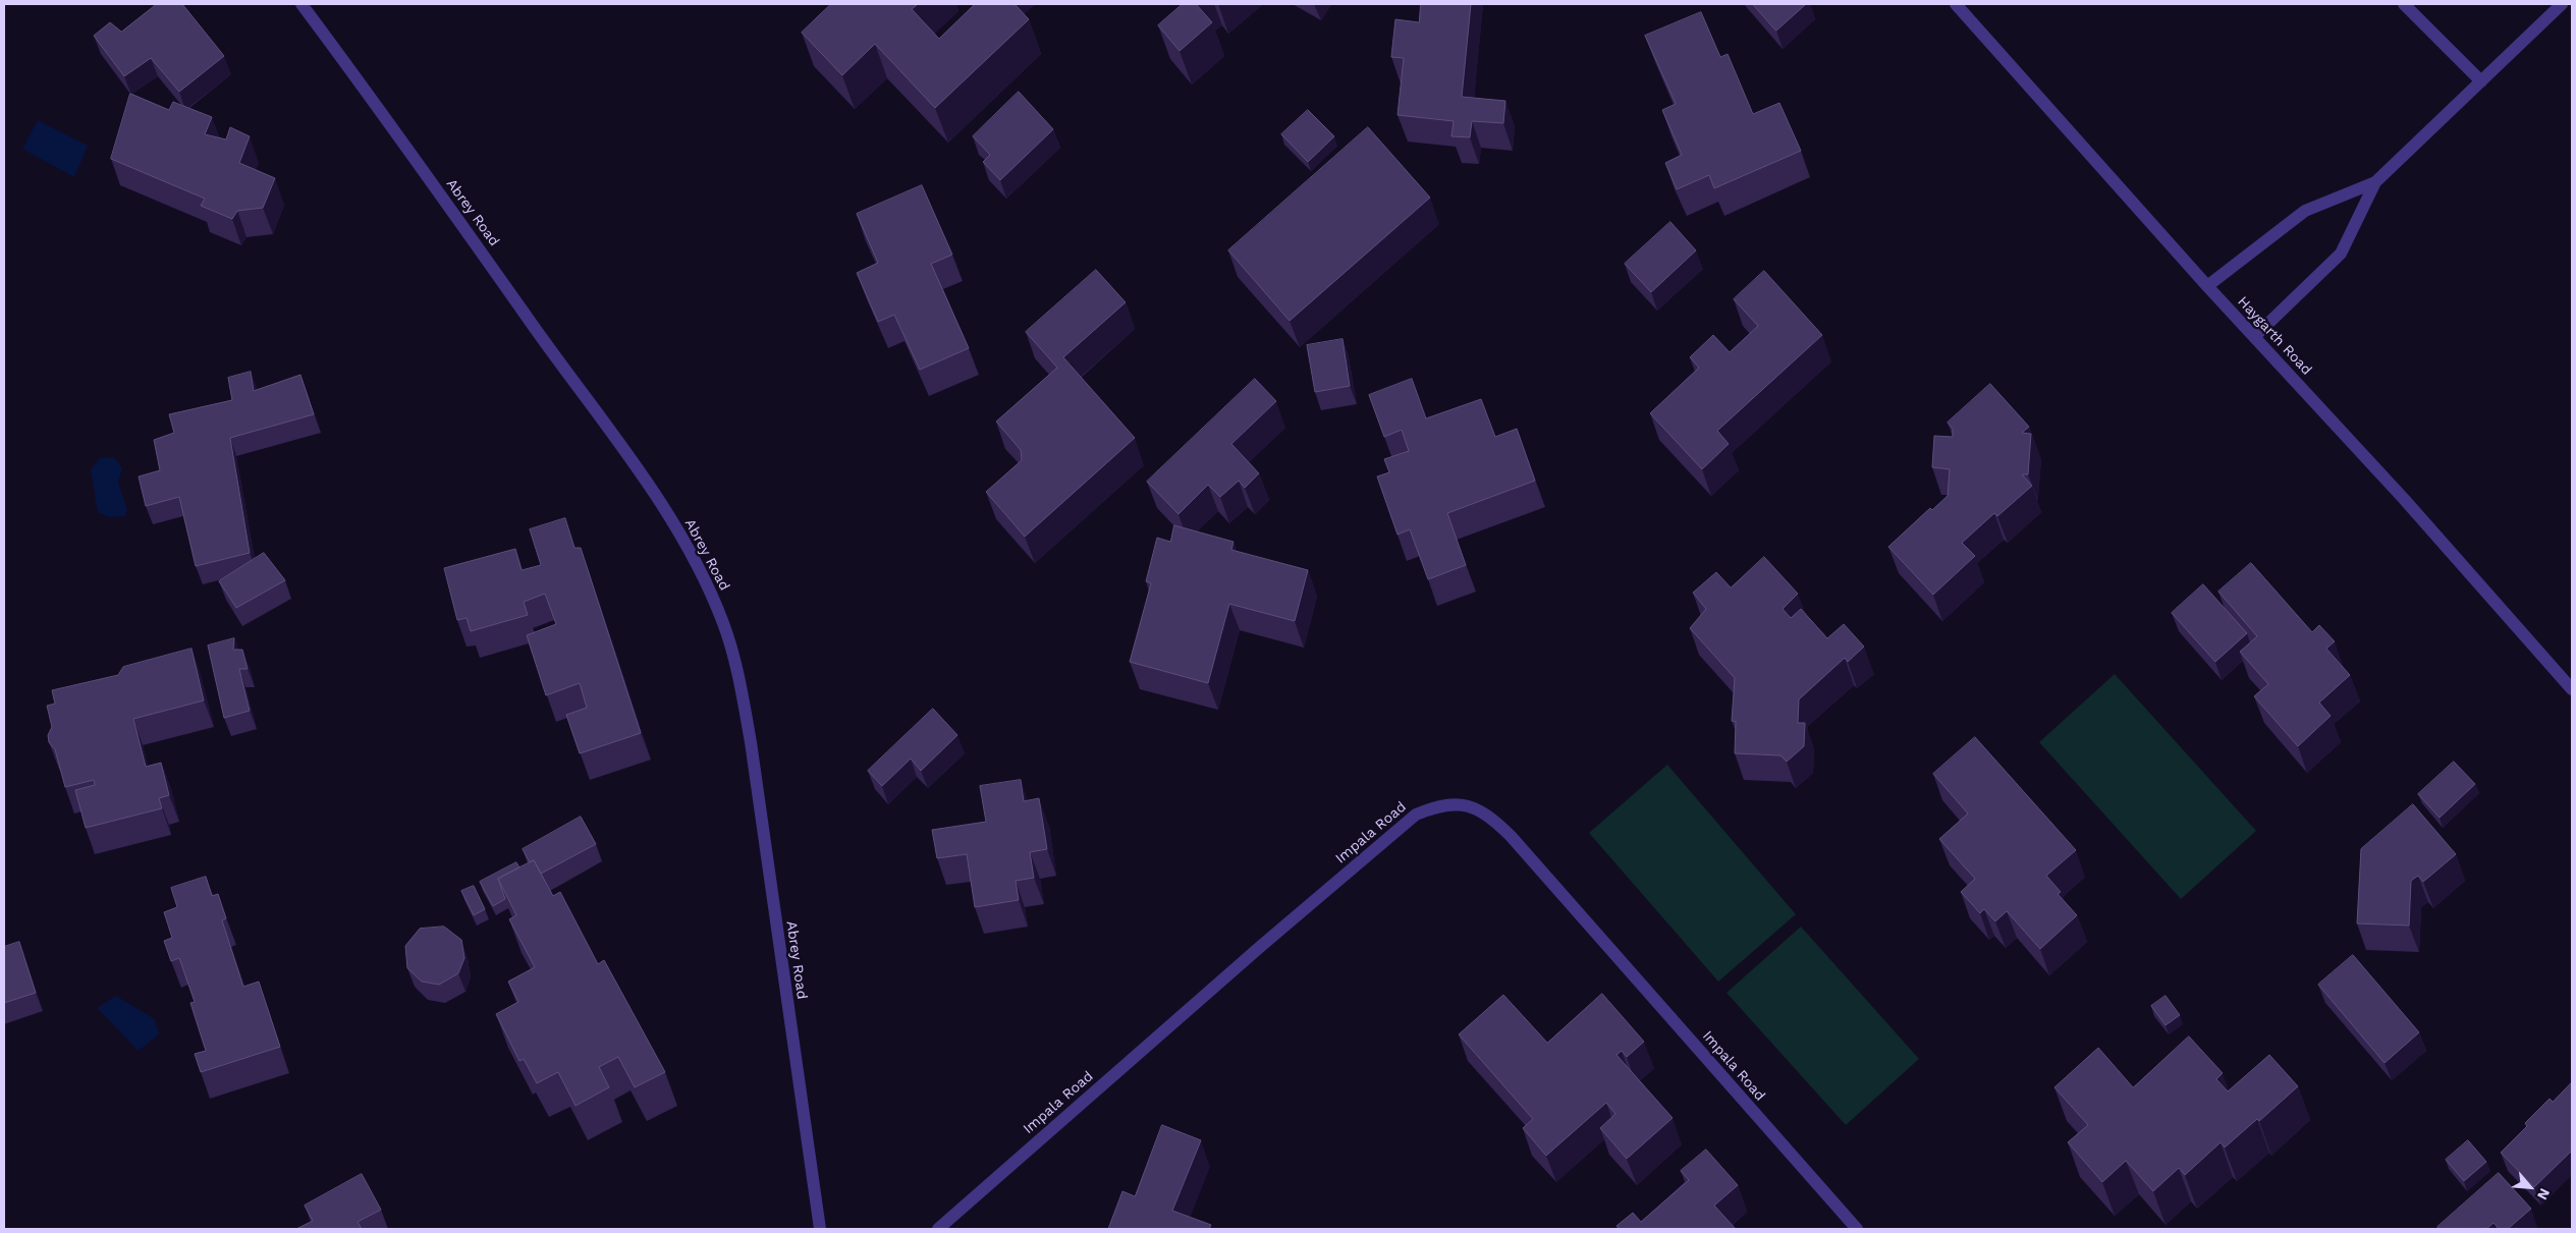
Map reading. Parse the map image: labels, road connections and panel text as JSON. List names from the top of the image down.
{
  "streets": {
    "street": ["Abrey Road", "Haygarth Road", "Impala Road"]
  },
  "north": "bottom right"
}
